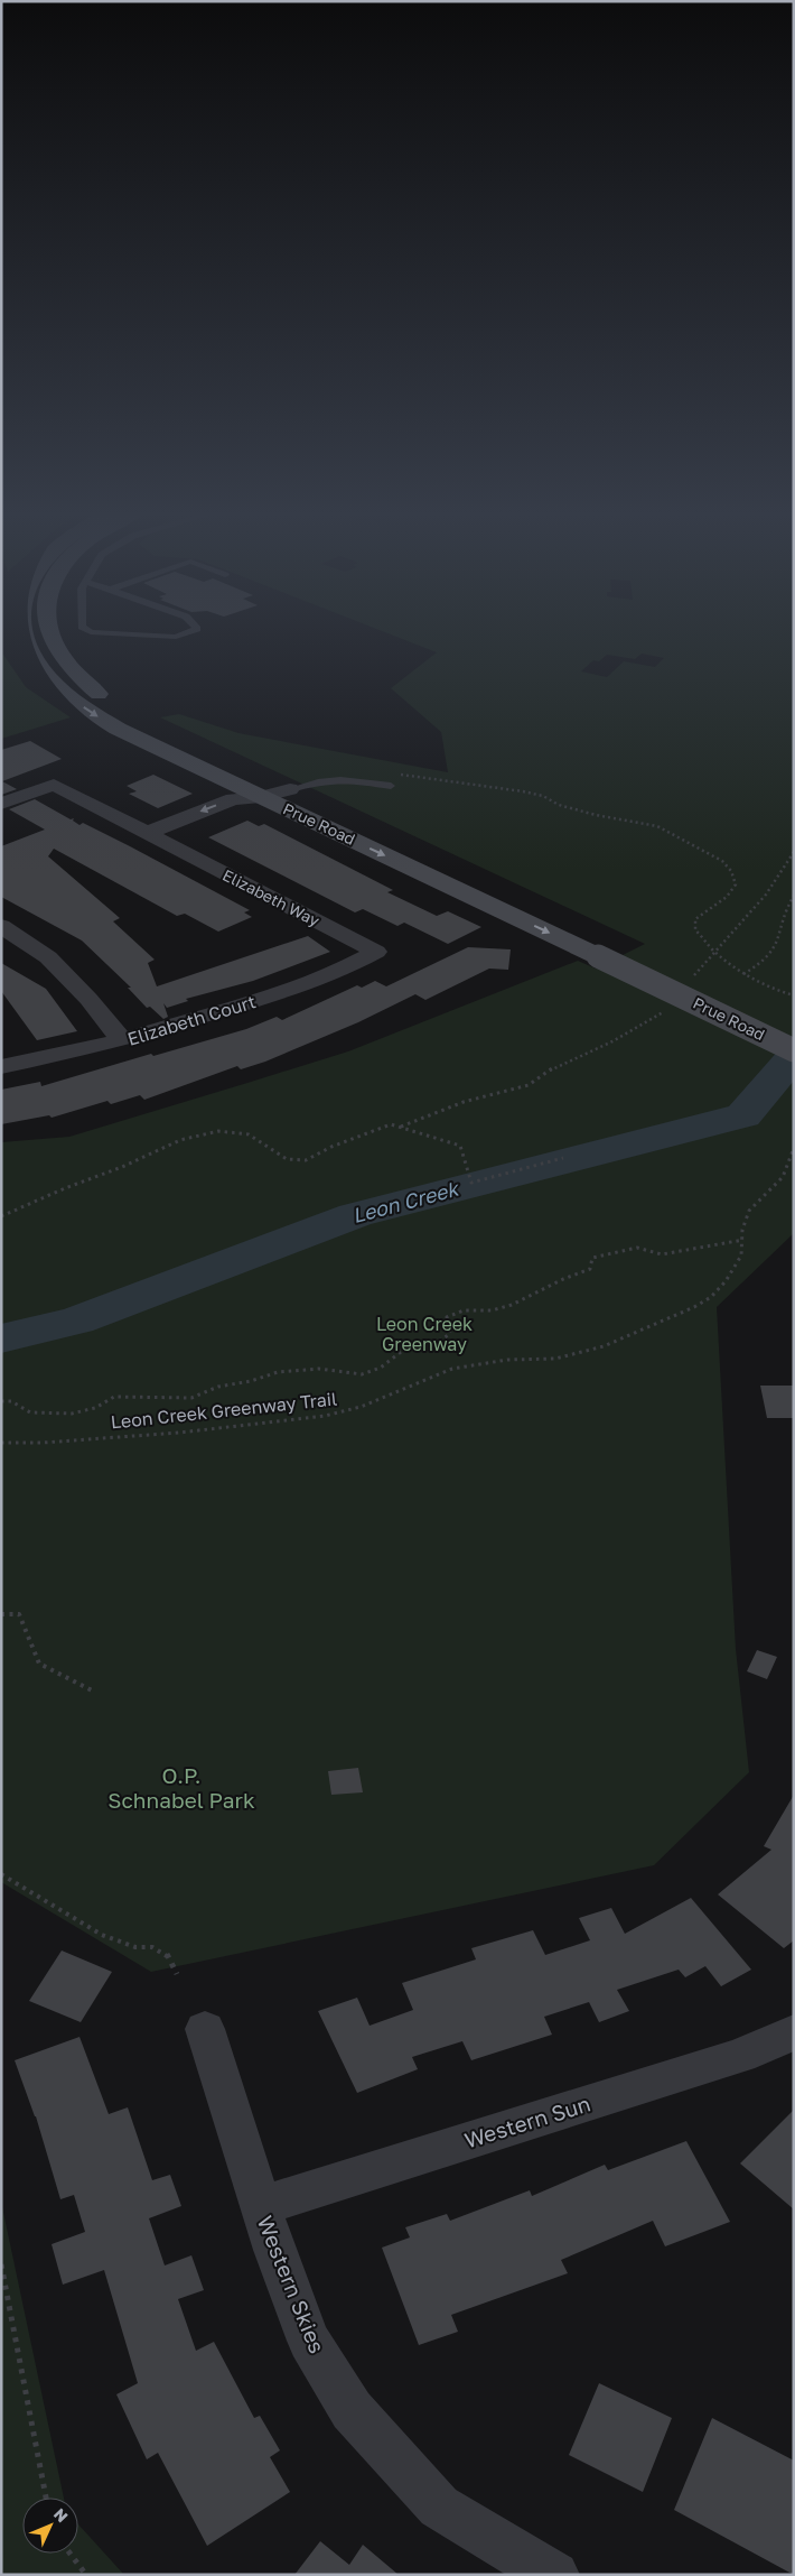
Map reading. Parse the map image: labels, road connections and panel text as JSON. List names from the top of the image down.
{
  "streets": {
    "main road": ["Prue Road"],
    "street": [
      "Elizabeth Way",
      "Elizabeth Court",
      "Western Sun",
      "Western Skies"
    ],
    "path": ["Leon Creek Greenway Trail"]
  },
  "crossings": [
    ["Elizabeth Way", "Elizabeth Court"],
    ["Western Sun", "Western Skies"]
  ],
  "water": ["Leon Creek"],
  "parks": ["Leon Creek Greenway", "O.P. Schnabel Park"],
  "north": "top right"
}
